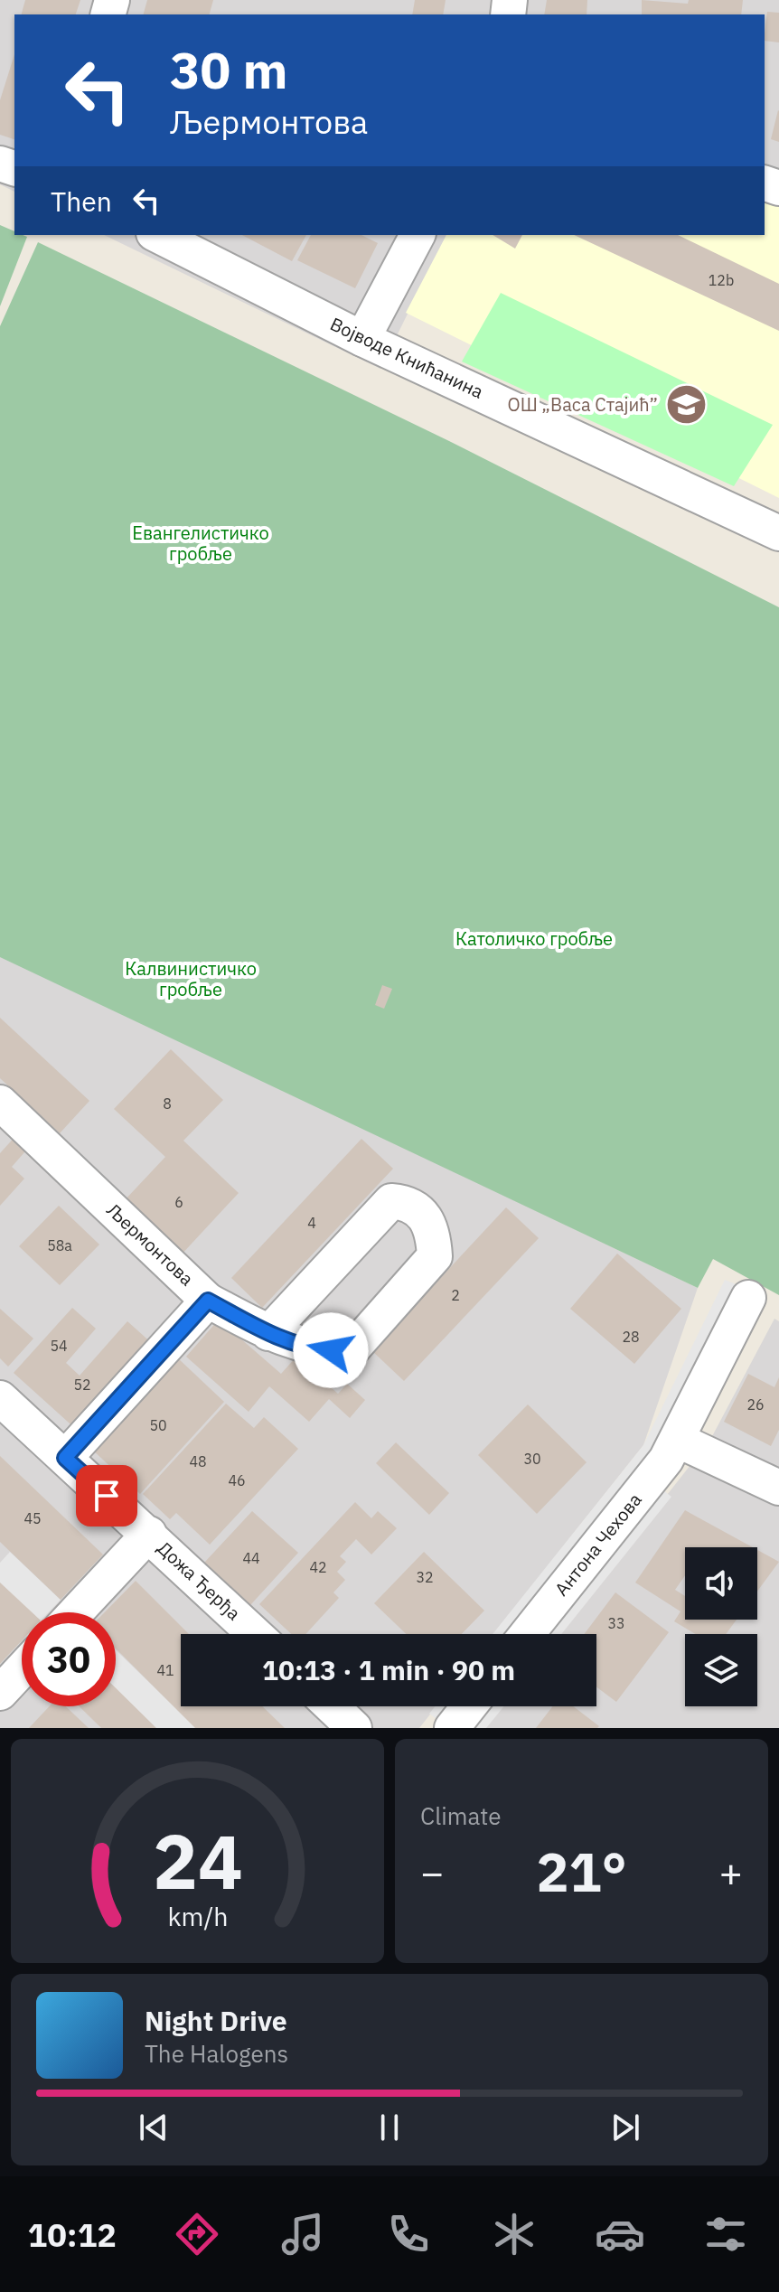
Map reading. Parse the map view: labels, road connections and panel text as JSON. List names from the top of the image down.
{
  "streets": {
    "street": [
      "Војводе Книћанина",
      "Љермонтова",
      "Антона Чехова",
      "Дожа Ђерђа"
    ]
  },
  "crossings": [
    ["Љермонтова", "Дожа Ђерђа"]
  ],
  "parks": ["Евангелистичко гробље", "Католичко гробље", "Калвинистичко гробље"],
  "places": {
    "school or university": ["ОШ „Васа Стајић”"]
  },
  "house_numbers": [
    "12b",
    "8",
    "6",
    "4",
    "58a",
    "2",
    "28",
    "54",
    "52",
    "26",
    "50",
    "30",
    "48",
    "46",
    "45",
    "44",
    "42",
    "32",
    "33",
    "41"
  ],
  "page": {
    "turn": ["30 m", "Љермонтова"],
    "then": "Then",
    "limit": "30",
    "trip": "10:13 · 1 min · 90 m",
    "tile": "Climate",
    "heat": ["−", "21°", "+"],
    "song": ["Night Drive", "The Halogens"],
    "tabs": "10:12",
    "gauge": ["24", "km/h"]
  }
}
